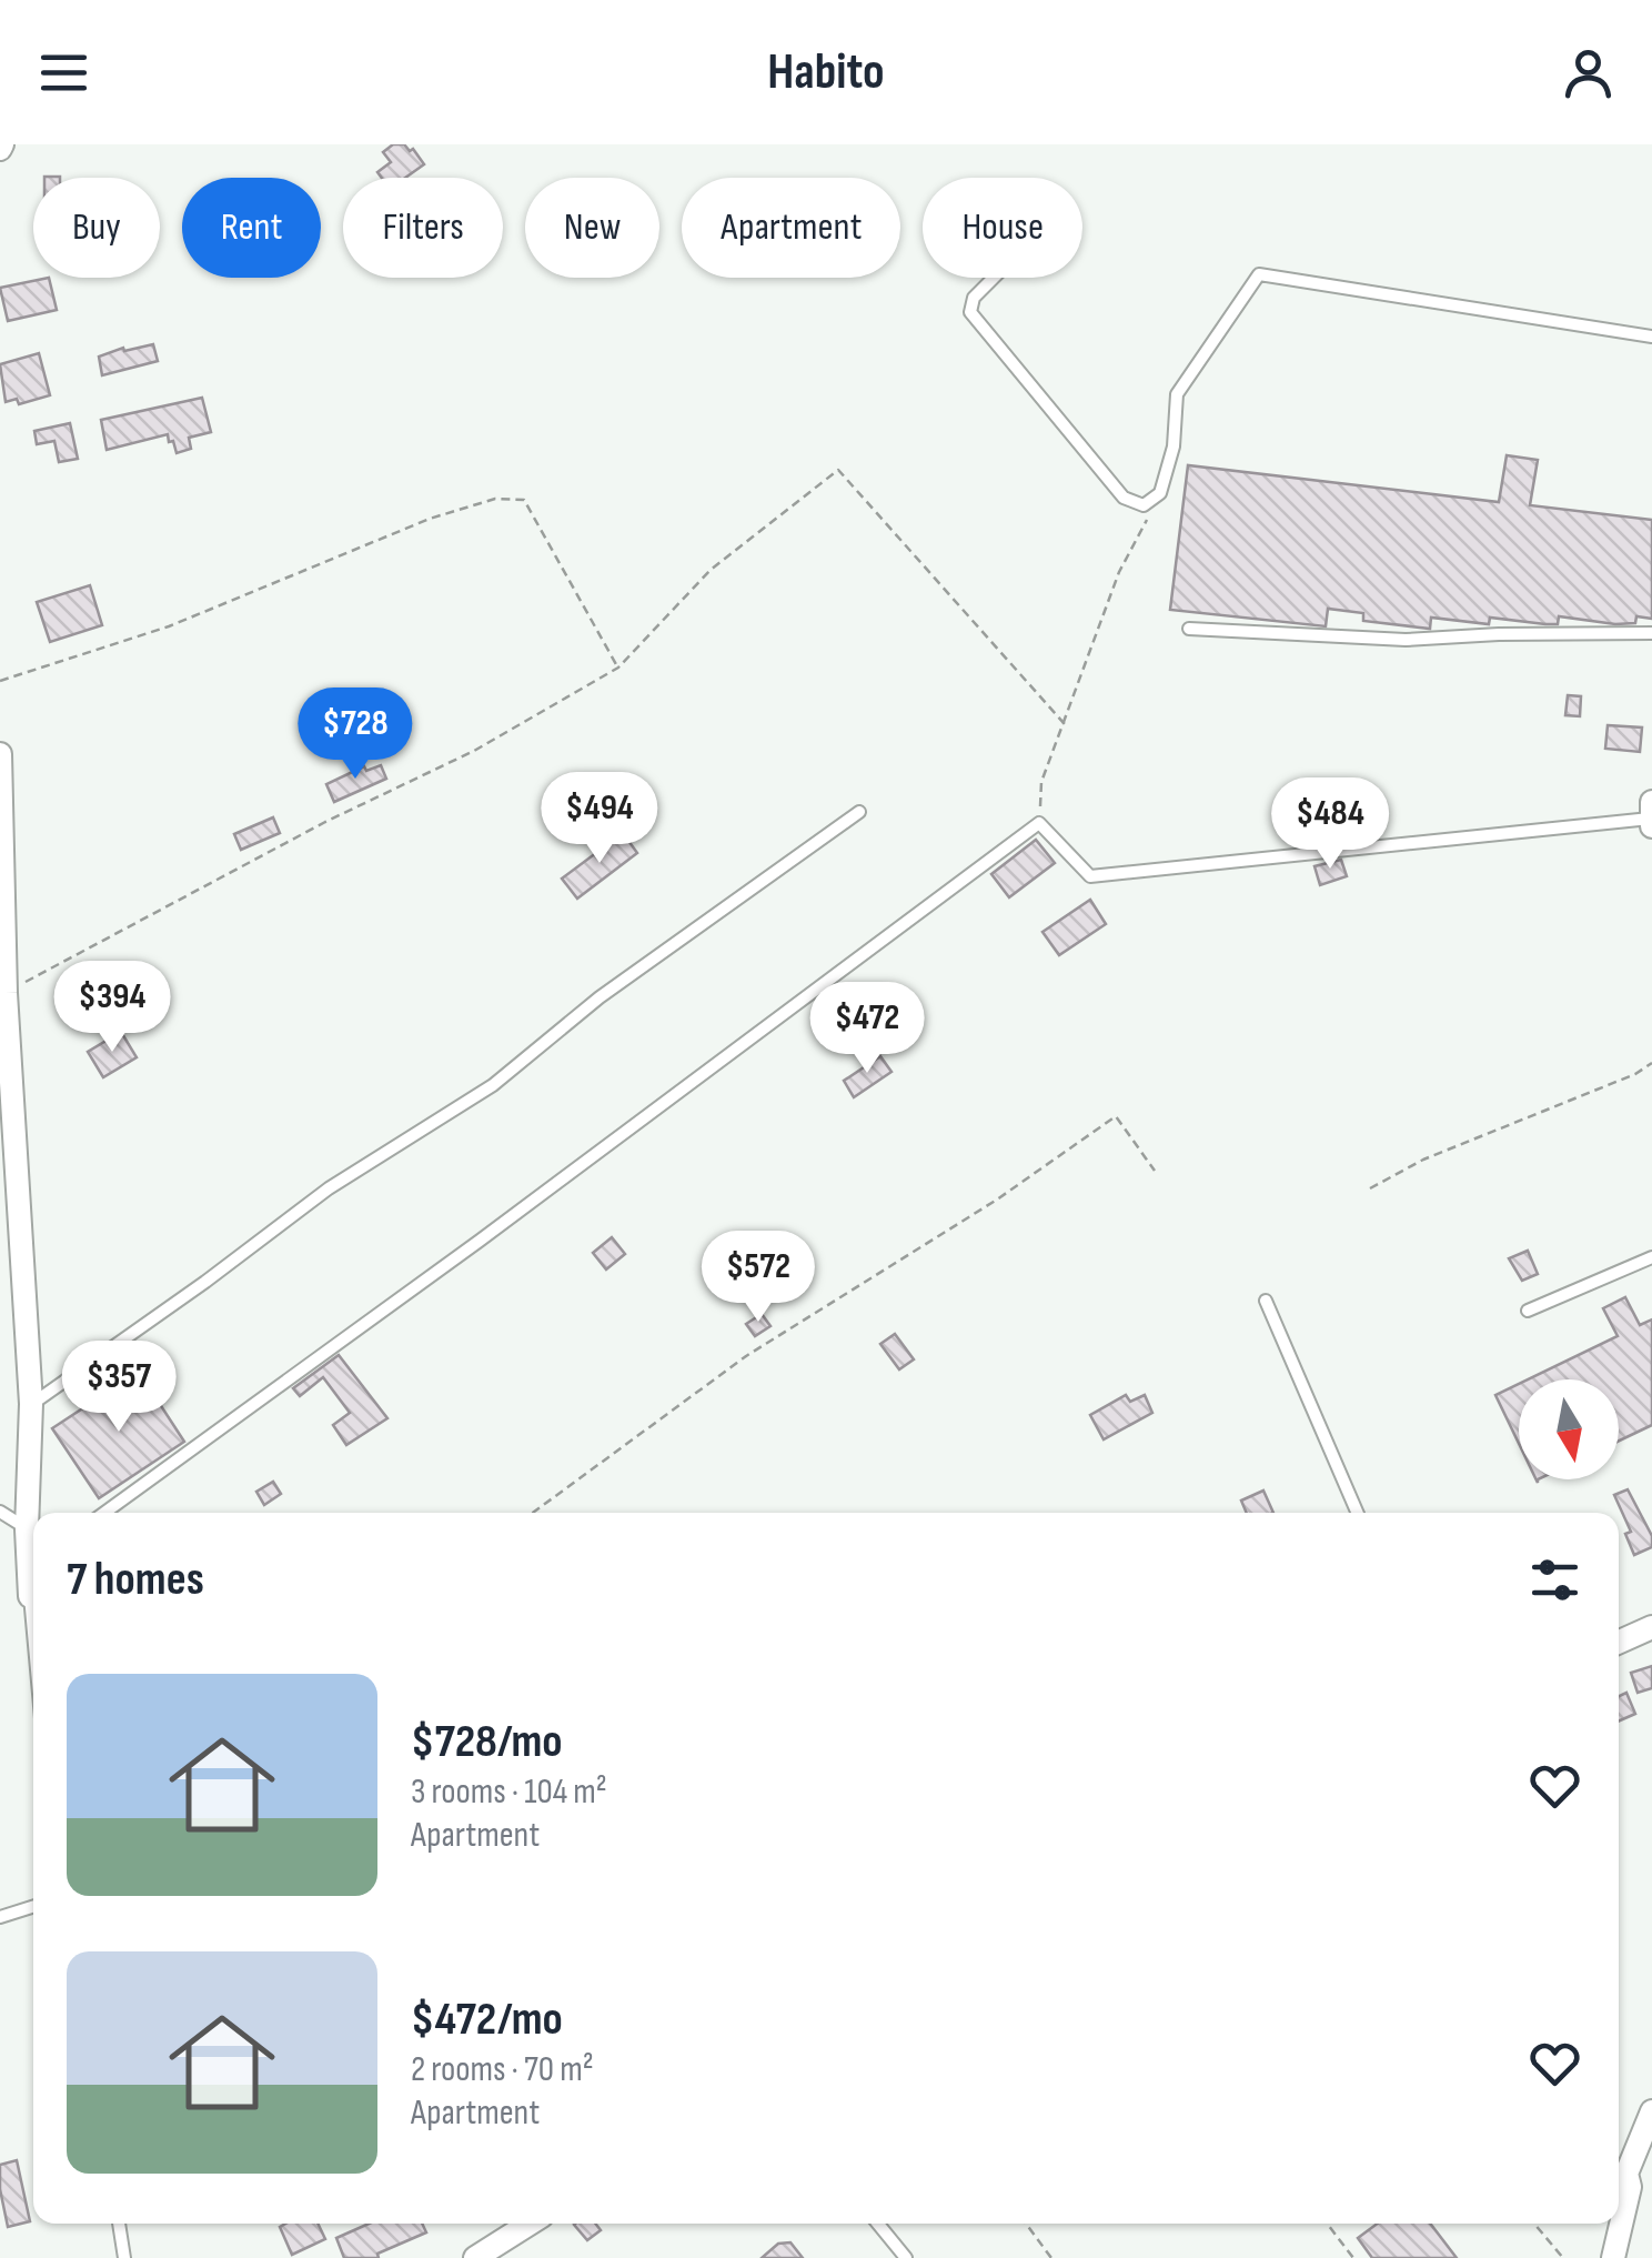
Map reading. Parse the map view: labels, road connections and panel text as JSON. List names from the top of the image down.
{
  "north": "bottom",
  "page": {
    "header": "Habito",
    "chip": [
      "Buy",
      "Rent",
      "Filters",
      "New",
      "Apartment",
      "House"
    ],
    "price": [
      "$728",
      "$494",
      "$484",
      "$394",
      "$472",
      "$572",
      "$357"
    ],
    "heading": "7 homes",
    "list": [
      {
        "name": "$728/mo",
        "note": "3 rooms · 104 m² · Apartment"
      },
      {
        "name": "$472/mo",
        "note": "2 rooms · 70 m² · Apartment"
      }
    ]
  }
}
